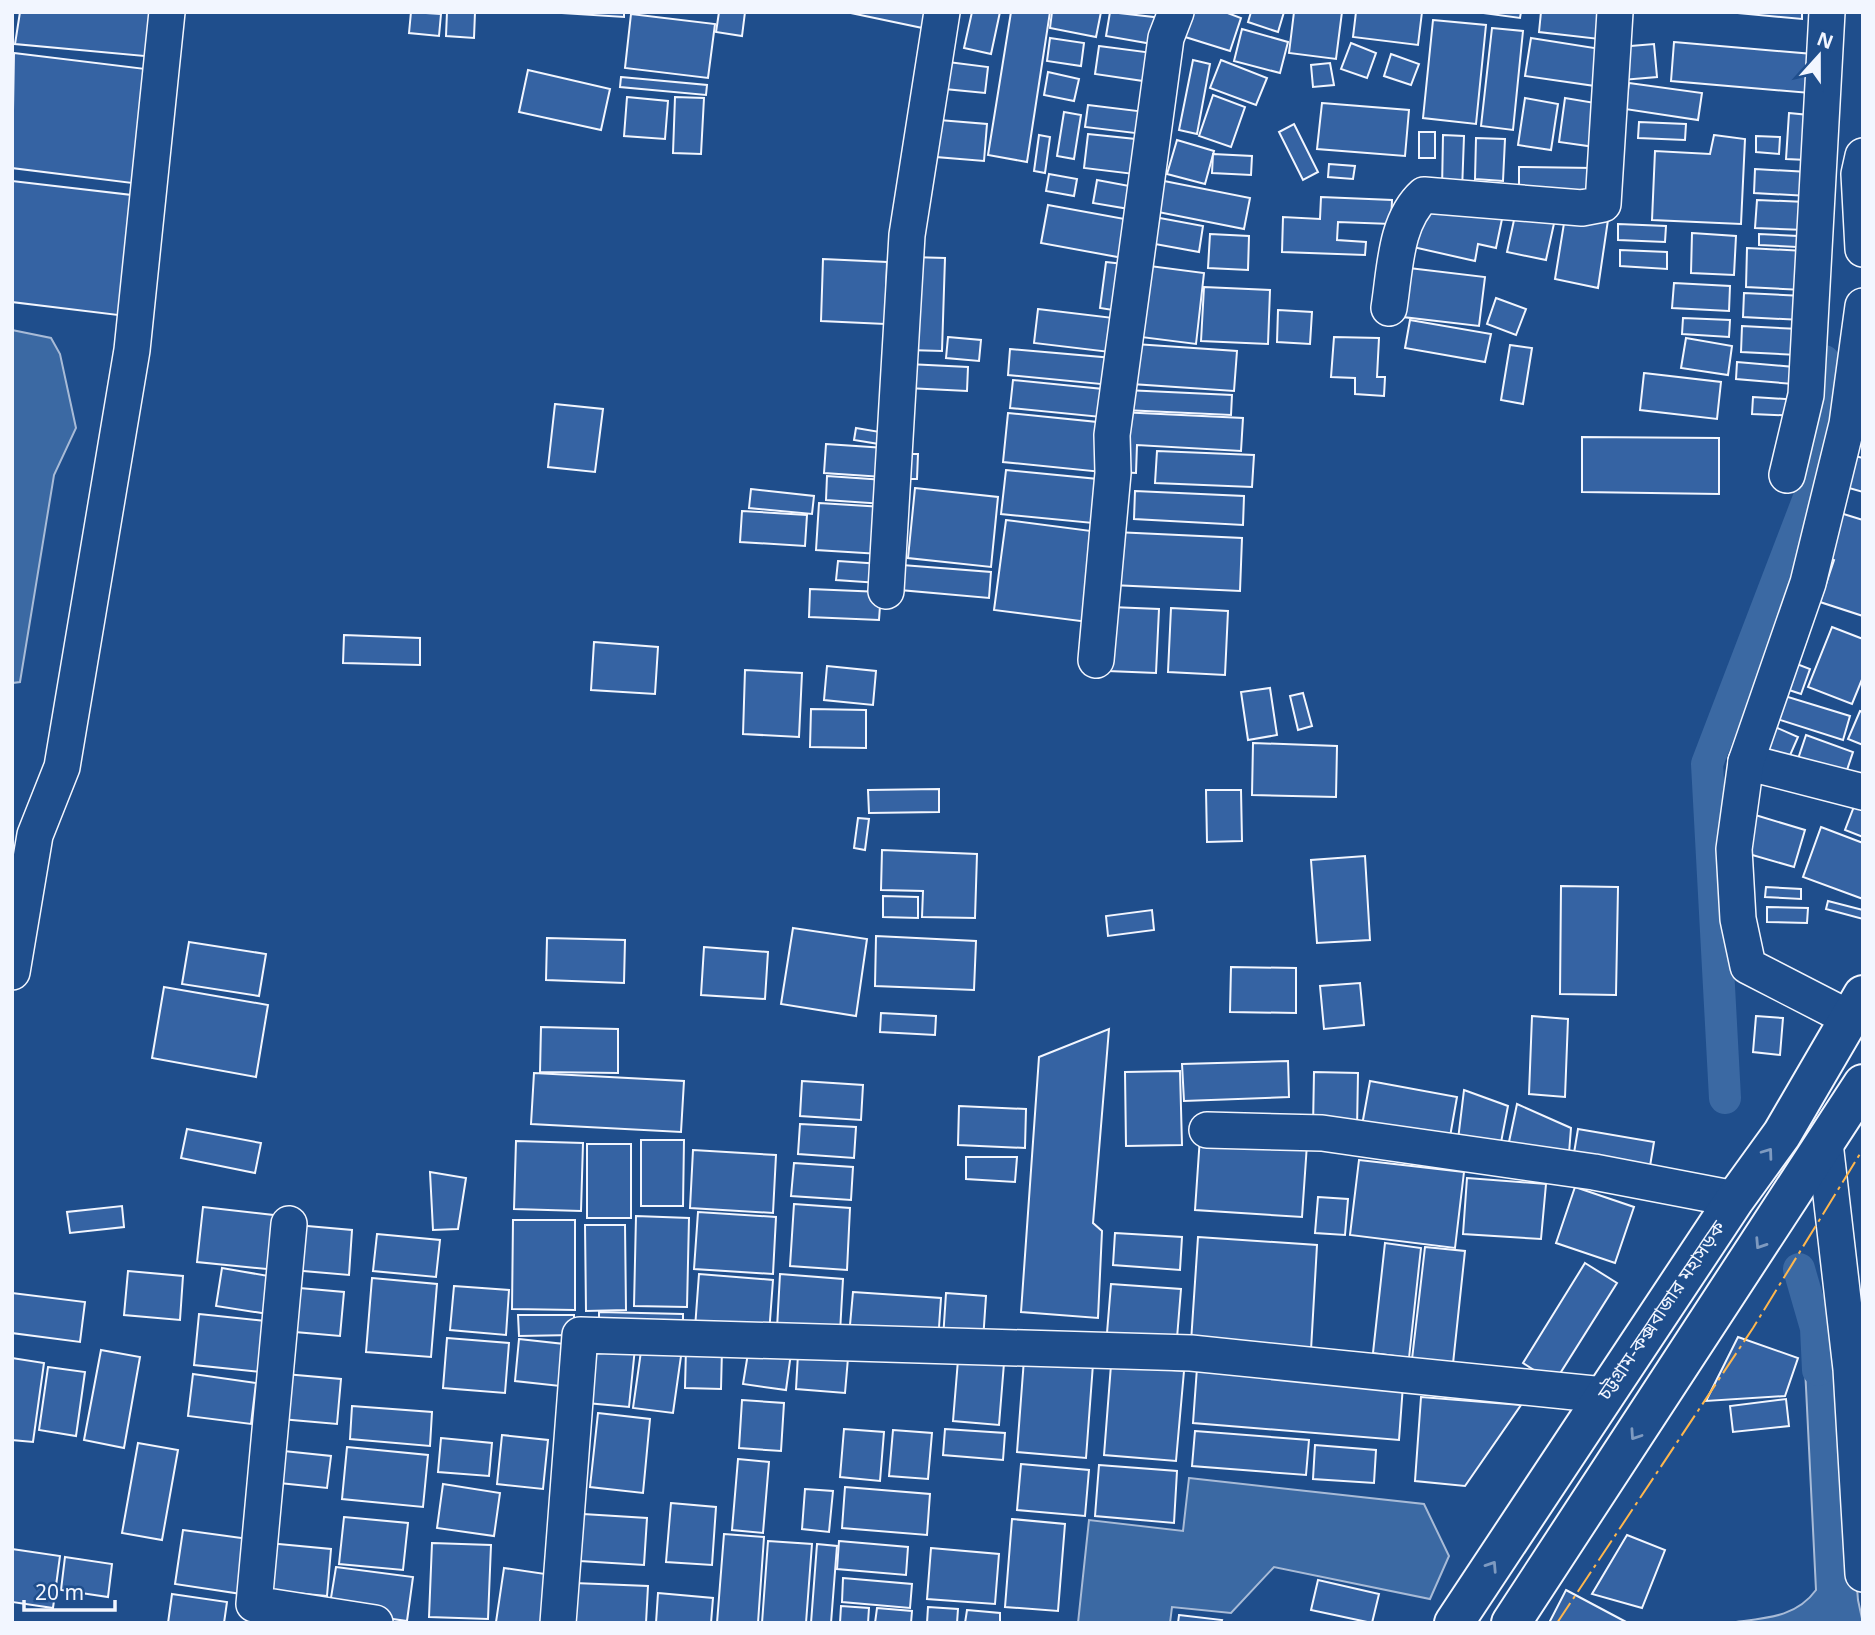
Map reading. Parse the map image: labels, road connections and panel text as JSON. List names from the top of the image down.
{
  "streets": {
    "highway": ["চট্টগ্রাম-কক্সবাজার মহাসড়ক"]
  },
  "scale_bar": "20 m",
  "north": "top"
}
